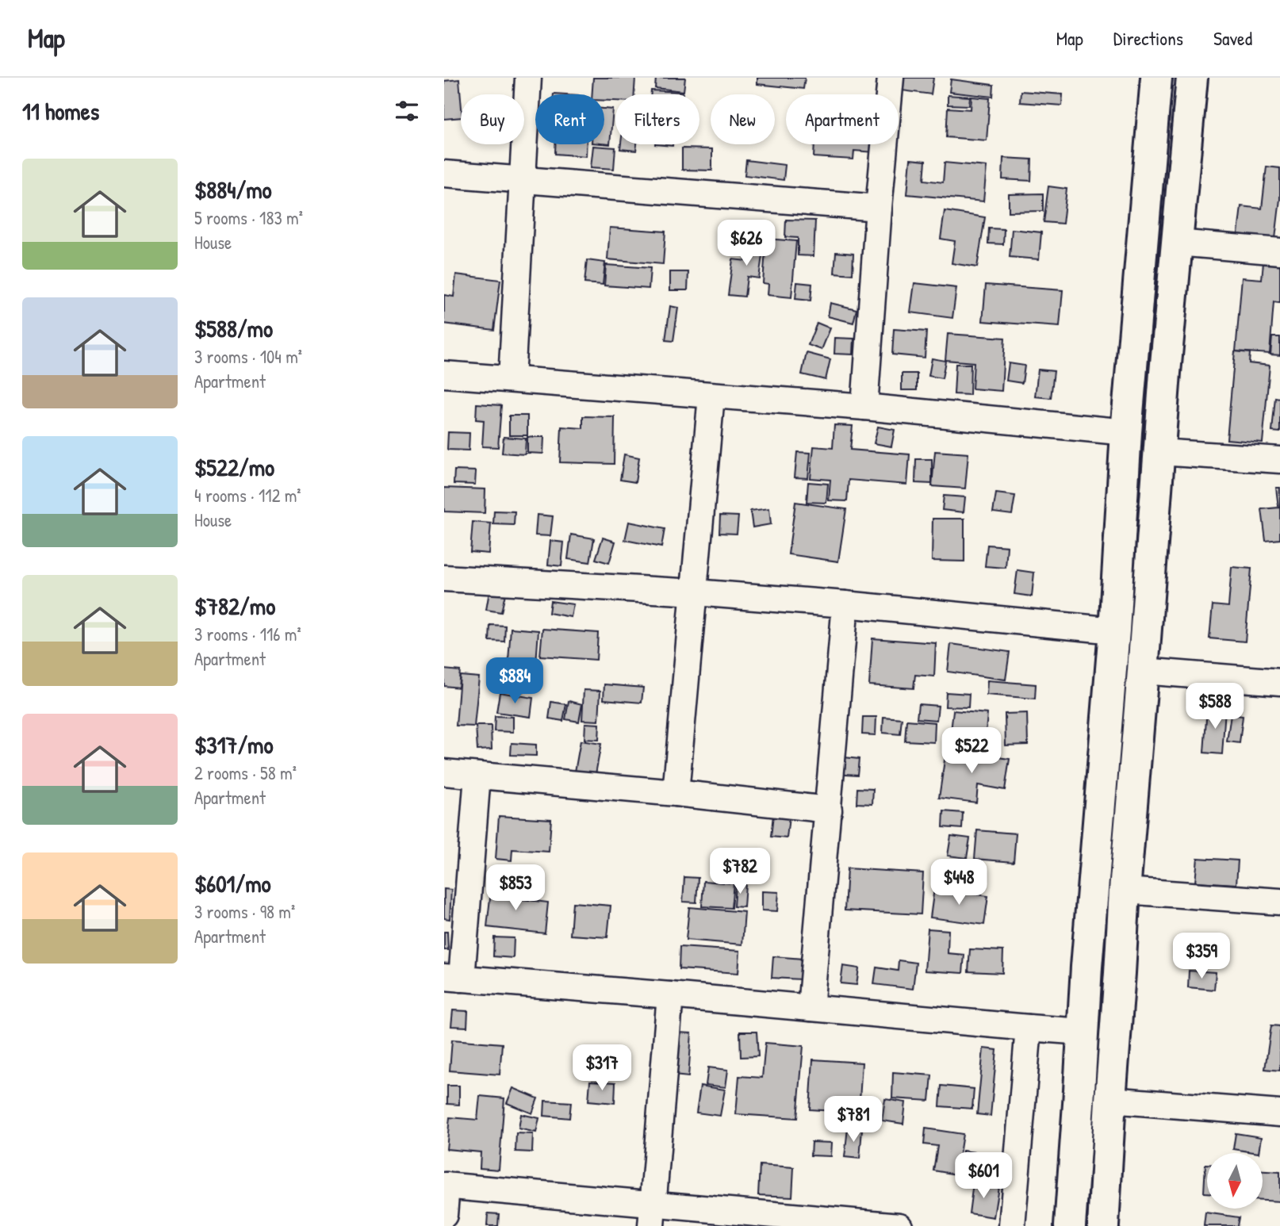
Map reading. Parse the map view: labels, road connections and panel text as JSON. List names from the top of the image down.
{
  "north": "bottom",
  "page": {
    "header": "Map",
    "nav": ["Map", "Directions", "Saved"],
    "heading": "11 homes",
    "chip": [
      "Buy",
      "Rent",
      "Filters",
      "New",
      "Apartment"
    ],
    "list": [
      {
        "name": "$884/mo",
        "note": "5 rooms · 183 m² · House"
      },
      {
        "name": "$588/mo",
        "note": "3 rooms · 104 m² · Apartment"
      },
      {
        "name": "$522/mo",
        "note": "4 rooms · 112 m² · House"
      },
      {
        "name": "$782/mo",
        "note": "3 rooms · 116 m² · Apartment"
      },
      {
        "name": "$317/mo",
        "note": "2 rooms · 58 m² · Apartment"
      },
      {
        "name": "$601/mo",
        "note": "3 rooms · 98 m² · Apartment"
      }
    ],
    "price": [
      "$626",
      "$884",
      "$588",
      "$522",
      "$782",
      "$448",
      "$853",
      "$359",
      "$317",
      "$781",
      "$601"
    ]
  }
}
